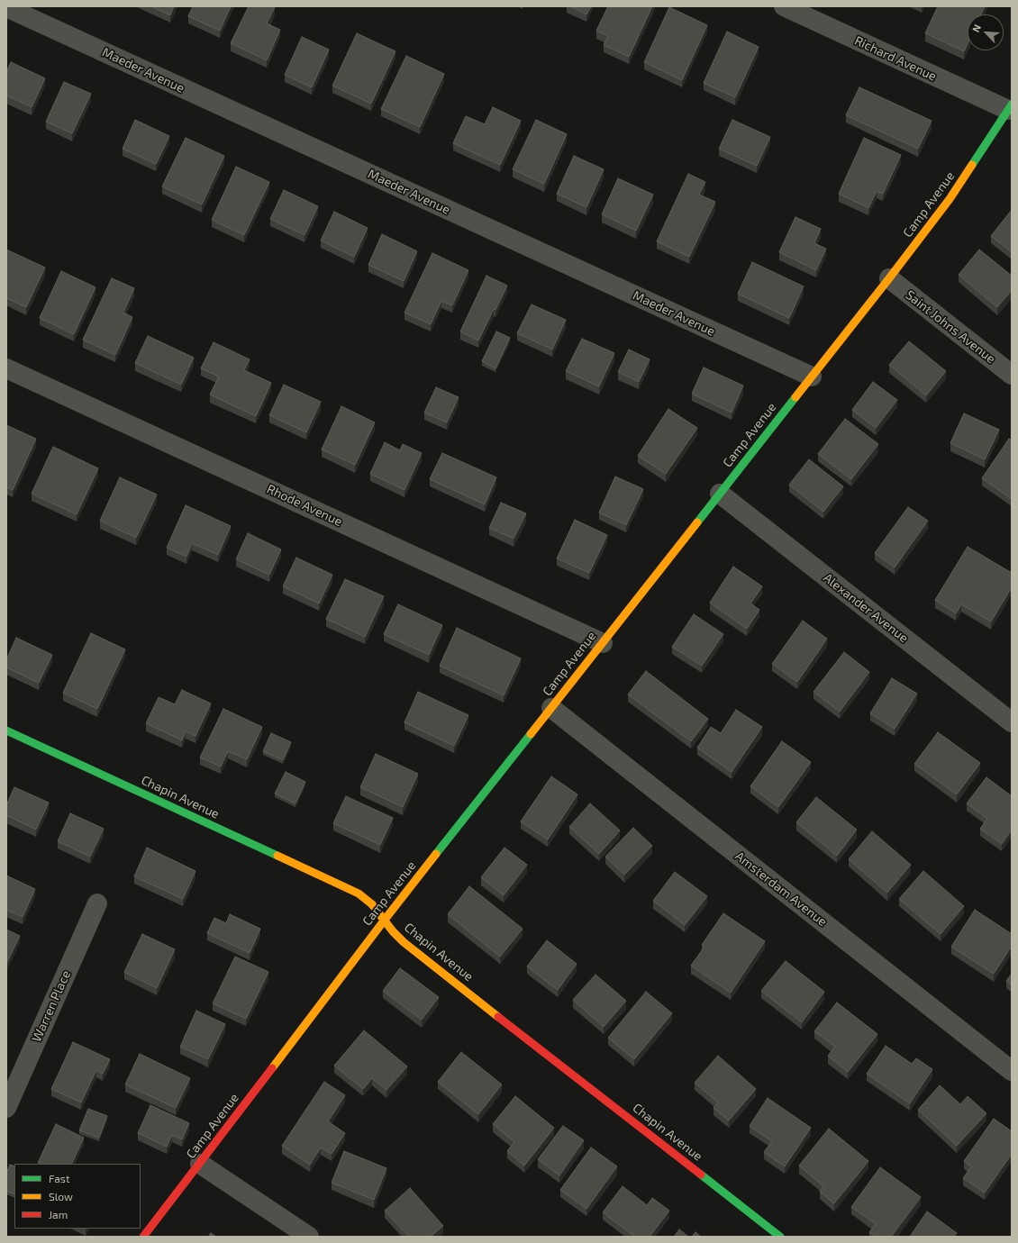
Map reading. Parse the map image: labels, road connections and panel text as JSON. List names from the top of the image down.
{
  "streets": {
    "street": [
      "Richard Avenue",
      "Maeder Avenue",
      "Camp Avenue",
      "Saint Johns Avenue",
      "Rhode Avenue",
      "Alexander Avenue",
      "Chapin Avenue",
      "Amsterdam Avenue",
      "Warren Place"
    ]
  },
  "crossings": [
    ["Richard Avenue", "Camp Avenue"],
    ["Maeder Avenue", "Camp Avenue"],
    ["Camp Avenue", "Saint Johns Avenue"],
    ["Camp Avenue", "Rhode Avenue"],
    ["Camp Avenue", "Alexander Avenue"],
    ["Camp Avenue", "Chapin Avenue"],
    ["Camp Avenue", "Amsterdam Avenue"]
  ],
  "legend": ["Fast", "Slow", "Jam"],
  "north": "top left"
}
